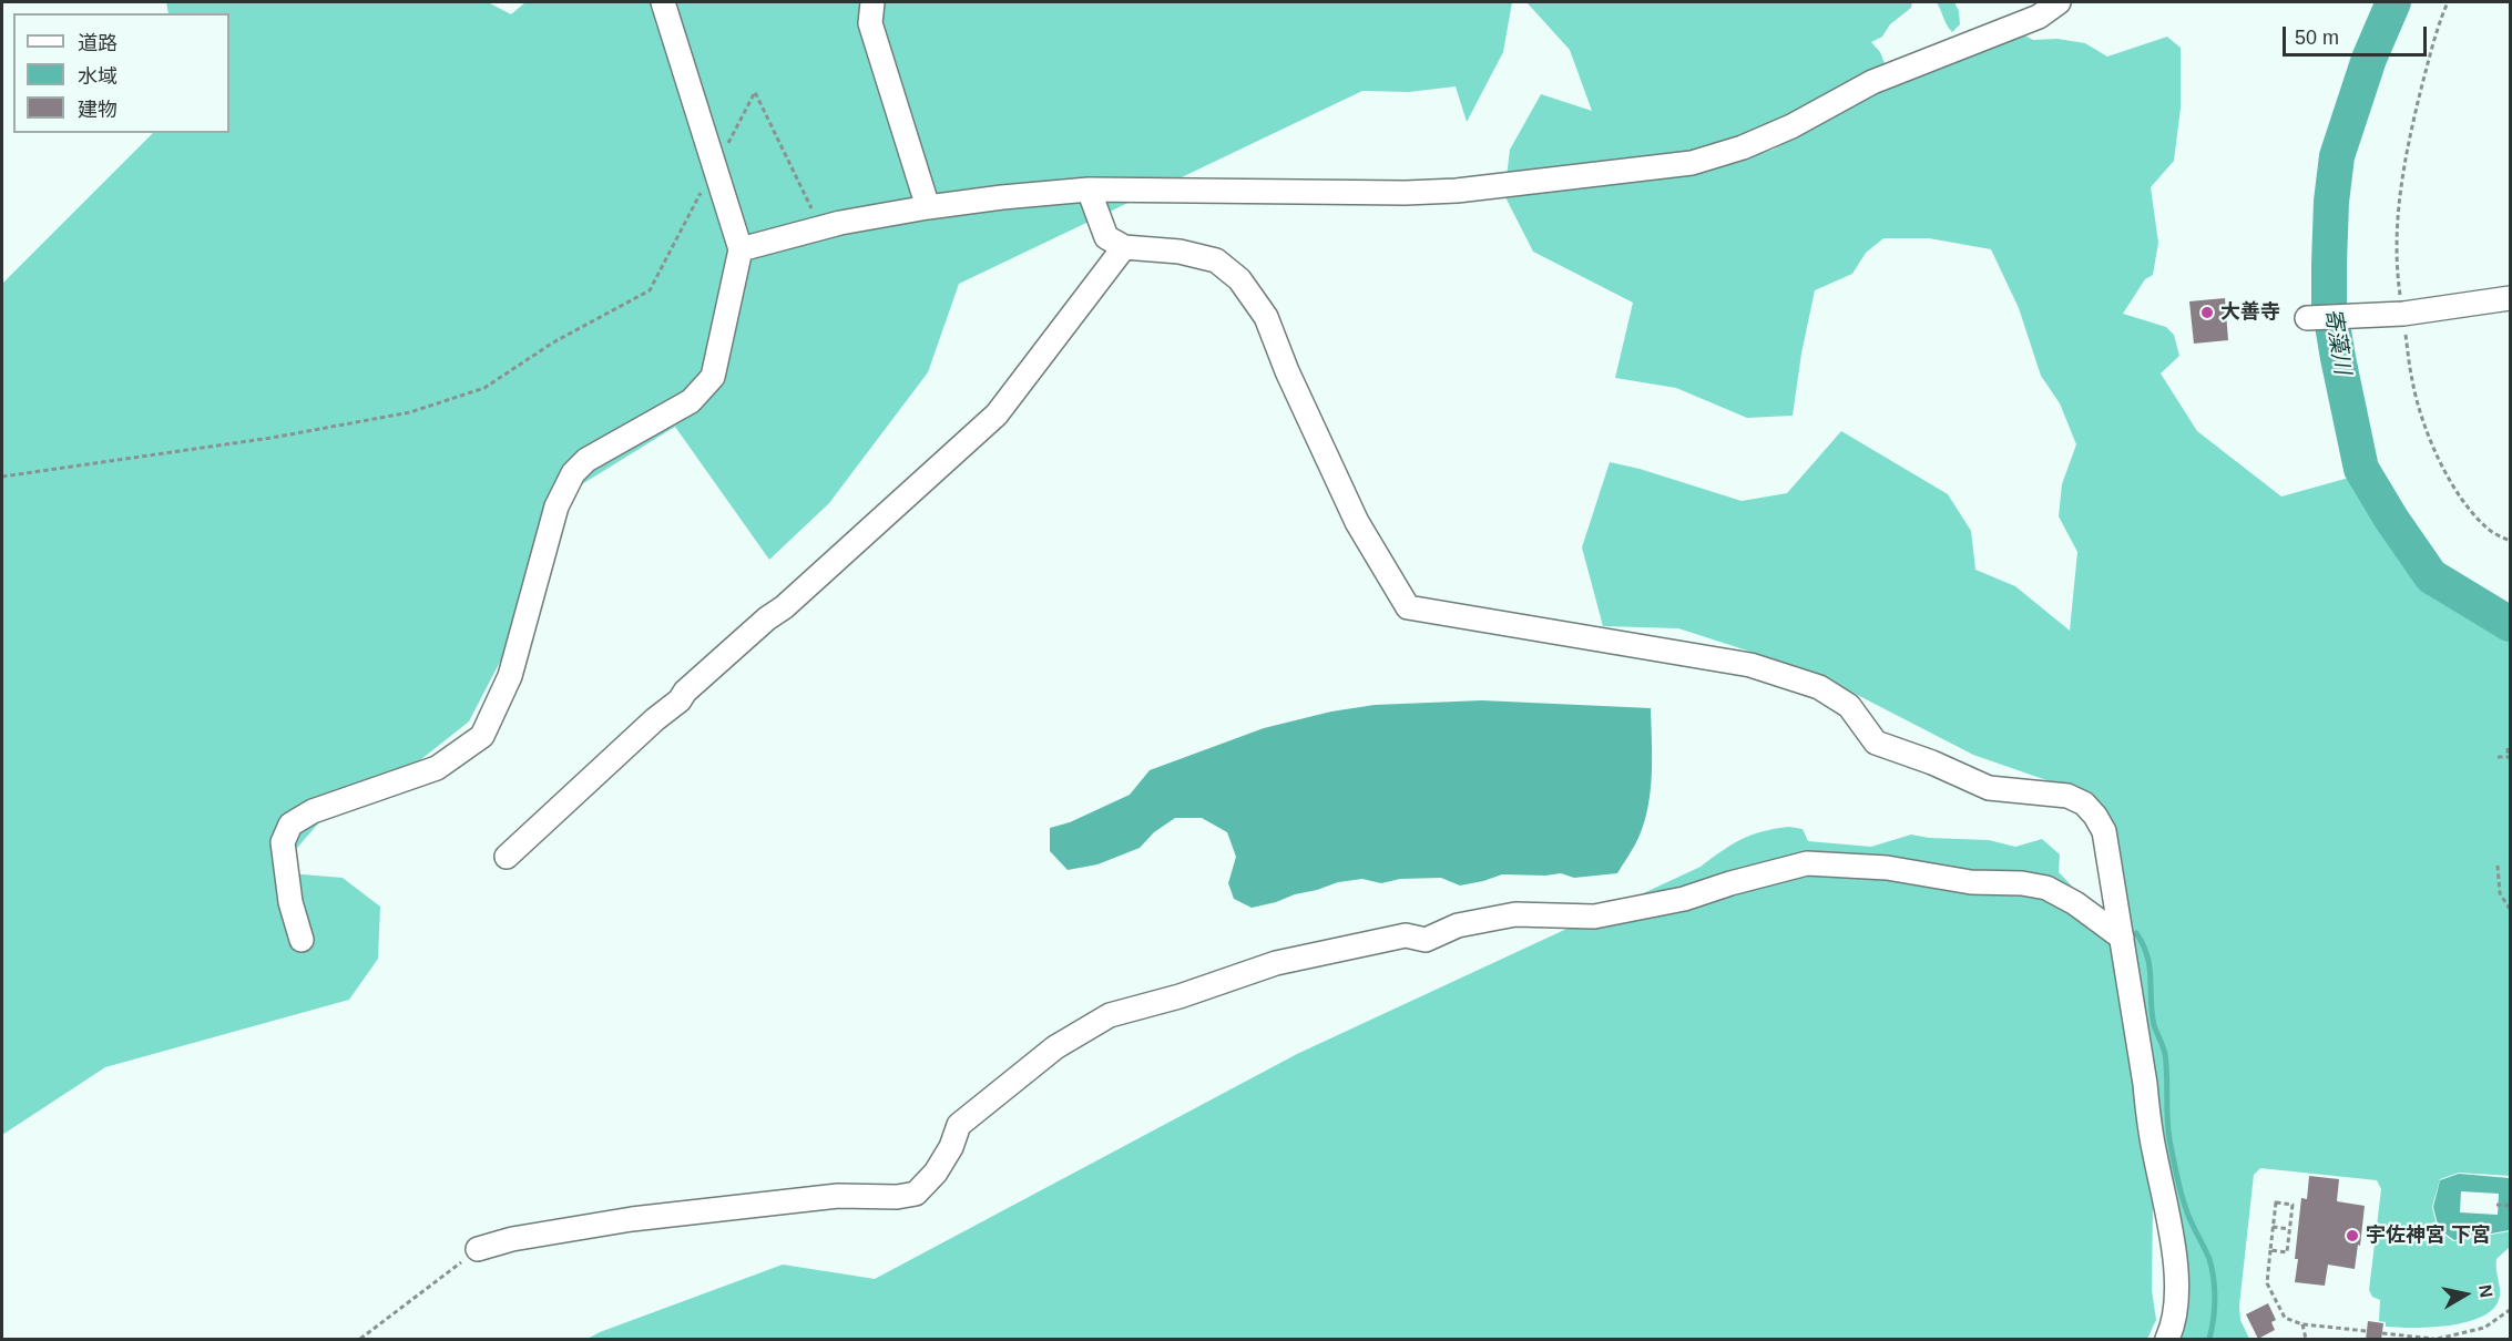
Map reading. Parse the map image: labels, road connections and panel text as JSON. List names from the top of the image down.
{
  "water": ["寄藻川"],
  "places": ["大善寺", "宇佐神宮 下宮"],
  "legend": ["道路", "水域", "建物"],
  "scale_bar": "50 m",
  "north": "right"
}
